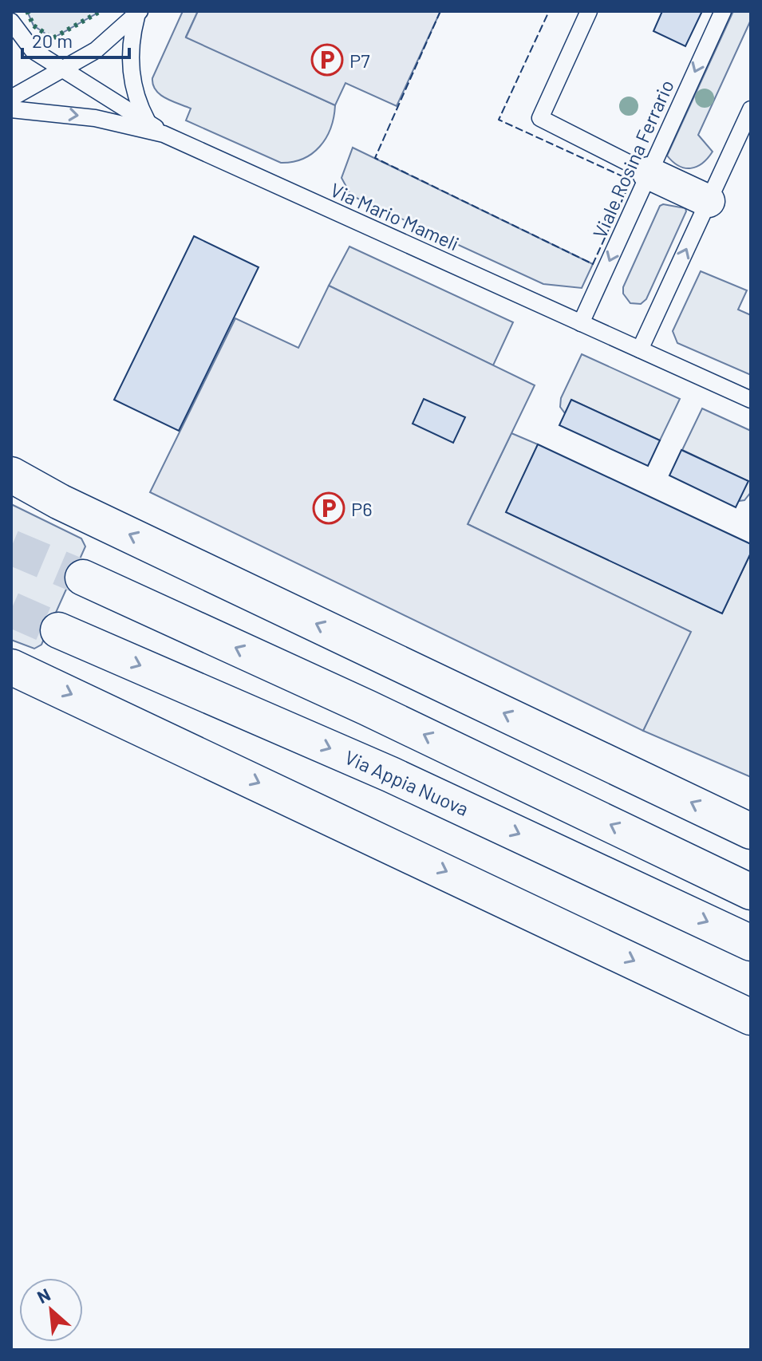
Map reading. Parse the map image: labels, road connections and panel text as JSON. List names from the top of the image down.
{
  "streets": {
    "main road": ["Via Appia Nuova"],
    "lane": ["Viale Rosina Ferrario", "Via Mario Mameli"]
  },
  "crossings": [
    ["Viale Rosina Ferrario", "Via Mario Mameli"]
  ],
  "places": {
    "parking": ["P7", "P6"]
  },
  "scale_bar": "20 m",
  "north": "top left"
}
